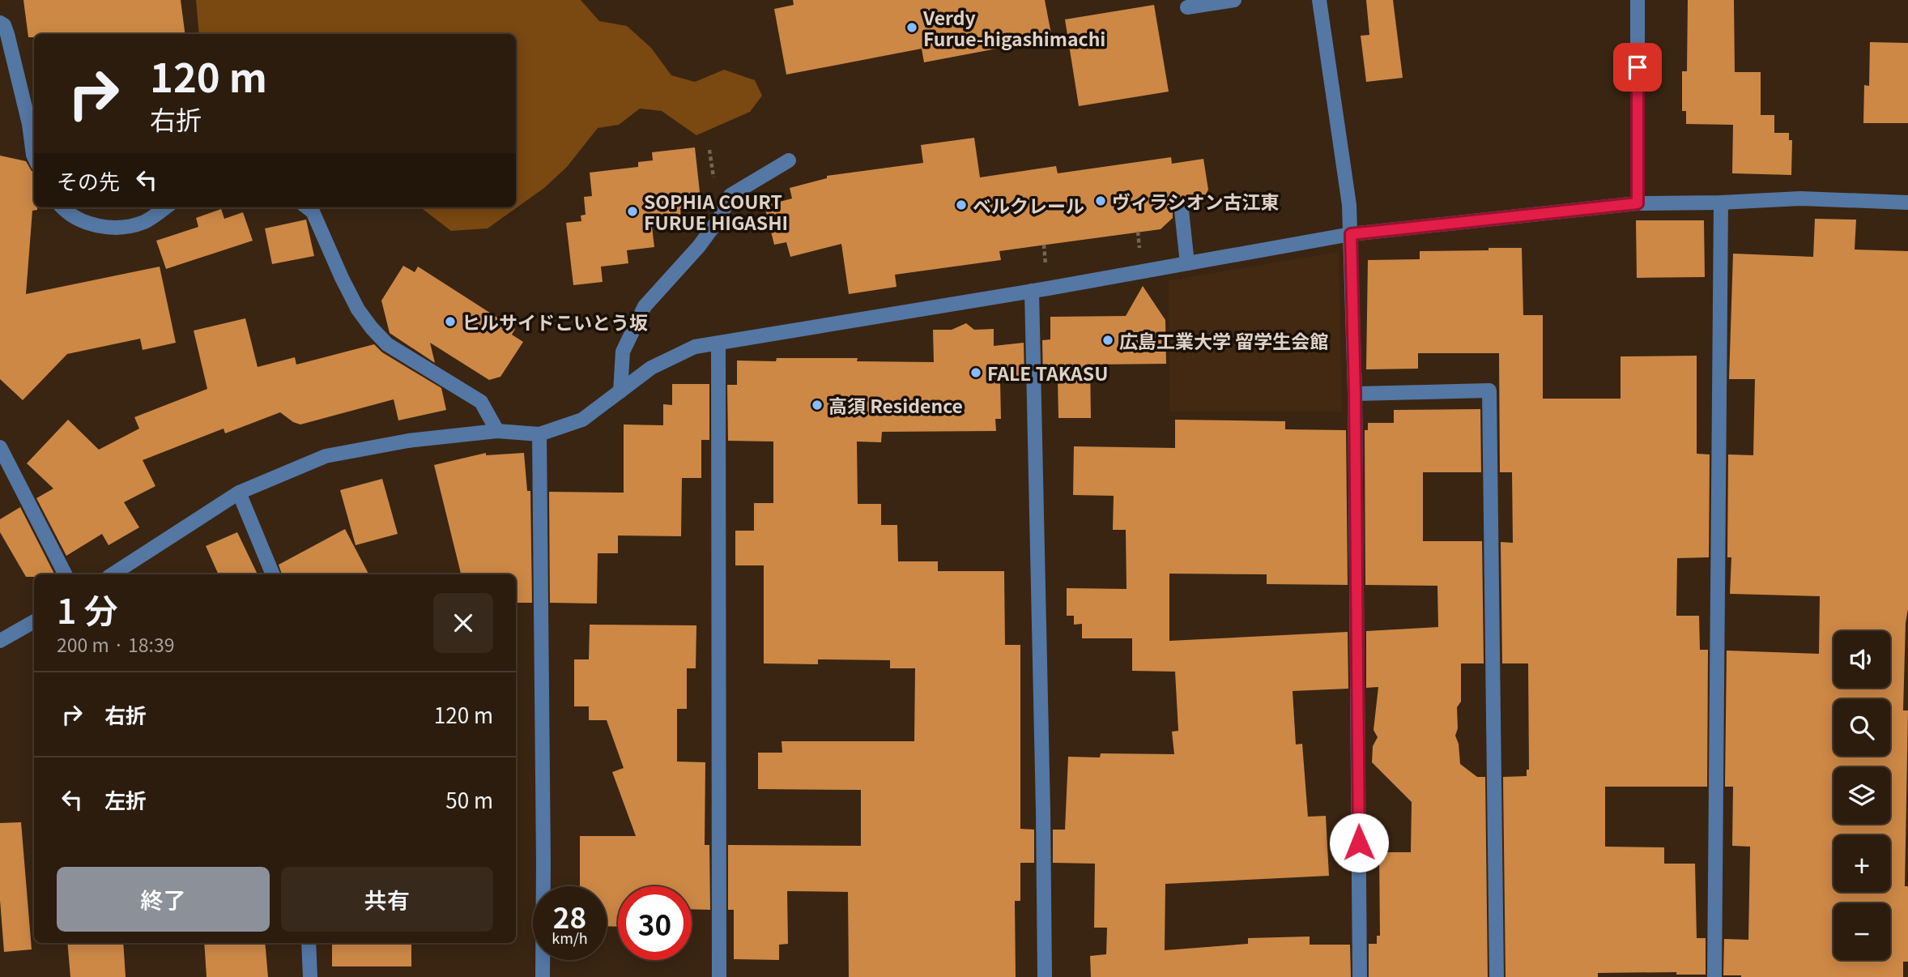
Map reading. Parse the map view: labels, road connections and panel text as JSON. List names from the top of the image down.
{
  "places": [
    "Verdy Furue-higashimachi",
    "ヴィラシオン古江東",
    "ベルクレール",
    "SOPHIA COURT FURUE HIGASHI",
    "ヒルサイドこいとう坂",
    "広島工業大学 留学生会館",
    "FALE TAKASU",
    "高須 Residence"
  ],
  "page": {
    "turn": ["120 m", "右折"],
    "then": "その先",
    "heading": ["1 分", "200 m · 18:39"],
    "map_buttons": ["+", "−"],
    "list": [
      {
        "name": "右折",
        "value": "120 m"
      },
      {
        "name": "左折",
        "value": "50 m"
      }
    ],
    "buttons": ["終了", "共有"],
    "speed": "28 km/h",
    "limit": "30"
  }
}
